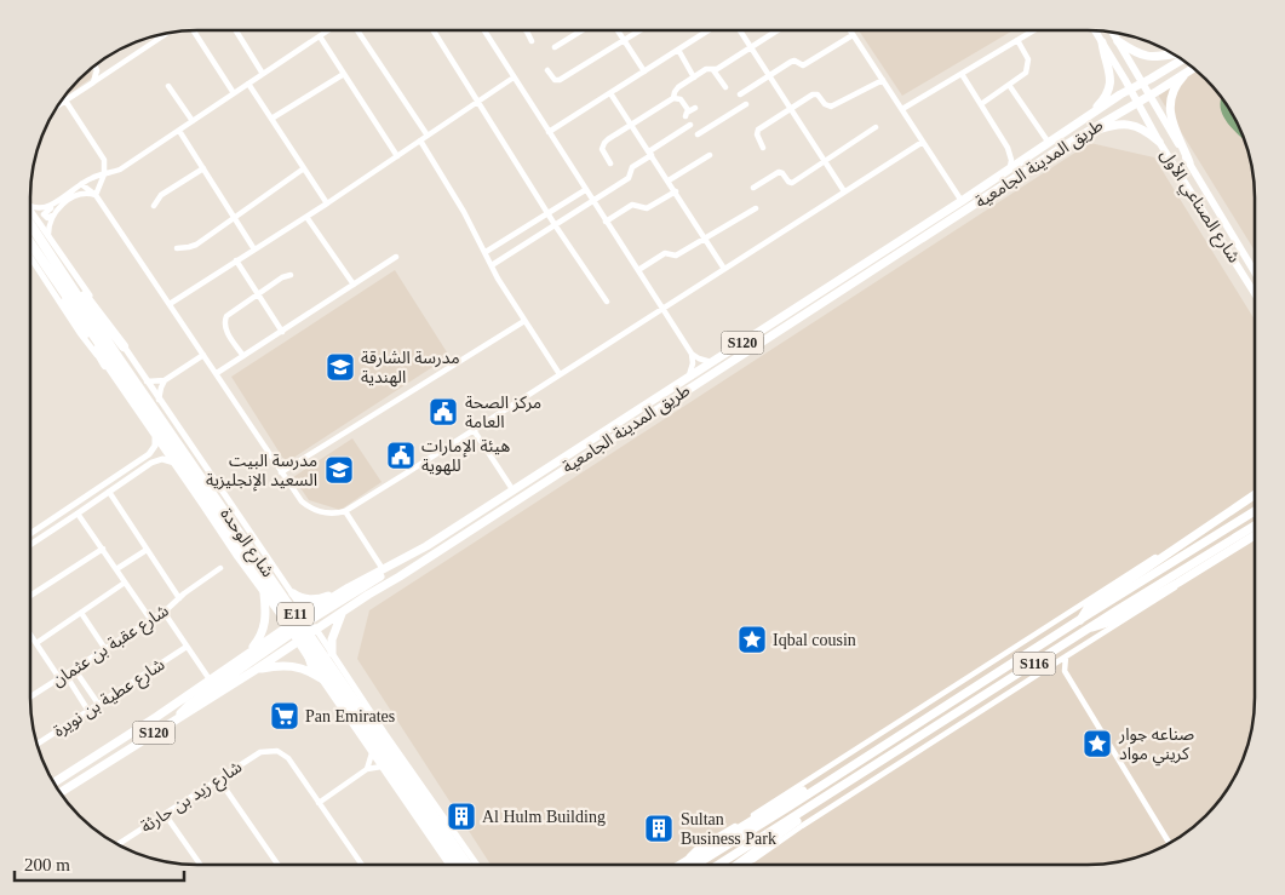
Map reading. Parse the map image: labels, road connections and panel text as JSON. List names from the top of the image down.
{
  "streets": {
    "highway": ["شارع الوحدة", "E11"],
    "main road": [
      "طريق المدينة الجامعية",
      "شارع الصناعي الأول",
      "S120",
      "S116"
    ],
    "street": ["شارع عقبة بن عثمان", "شارع عطية بن نويرة", "شارع زيد بن حارثة"]
  },
  "crossings": [
    ["طريق المدينة الجامعية", "شارع الصناعي الأول"]
  ],
  "places": {
    "school or university": ["مدرسة الشارقة الهندية", "مدرسة البيت السعيد الإنجليزية"],
    "public building": ["مركز الصحة العامة", "هيئة الإمارات للهوية"],
    "place": ["Iqbal cousin", "صناعه جوار كريني مواد"],
    "supermarket": ["Pan Emirates"],
    "building": ["Al Hulm Building", "Sultan Business Park"]
  },
  "scale_bar": "200 m"
}
